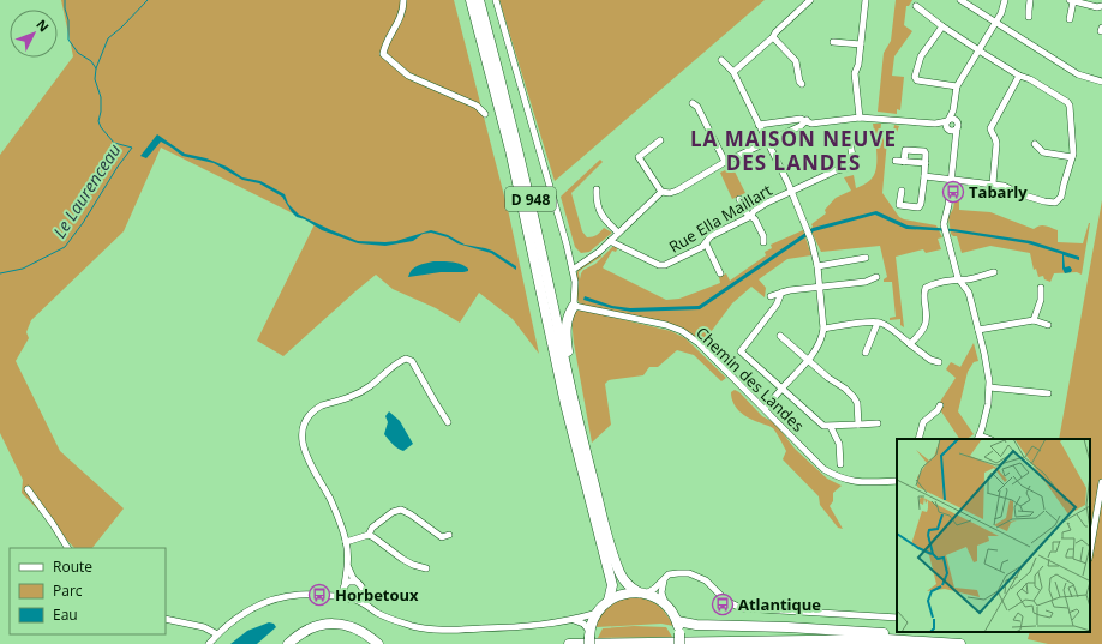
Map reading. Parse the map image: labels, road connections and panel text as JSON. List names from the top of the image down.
{
  "streets": {
    "highway": ["D 948"],
    "street": ["Rue Ella Maillart", "Chemin des Landes"]
  },
  "districts": ["LA MAISON NEUVE DES LANDES"],
  "water": ["Le Laurenceau"],
  "places": {
    "bus stop": ["Tabarly", "Horbetoux", "Atlantique"]
  },
  "legend": ["Route", "Parc", "Eau"],
  "north": "top right"
}
